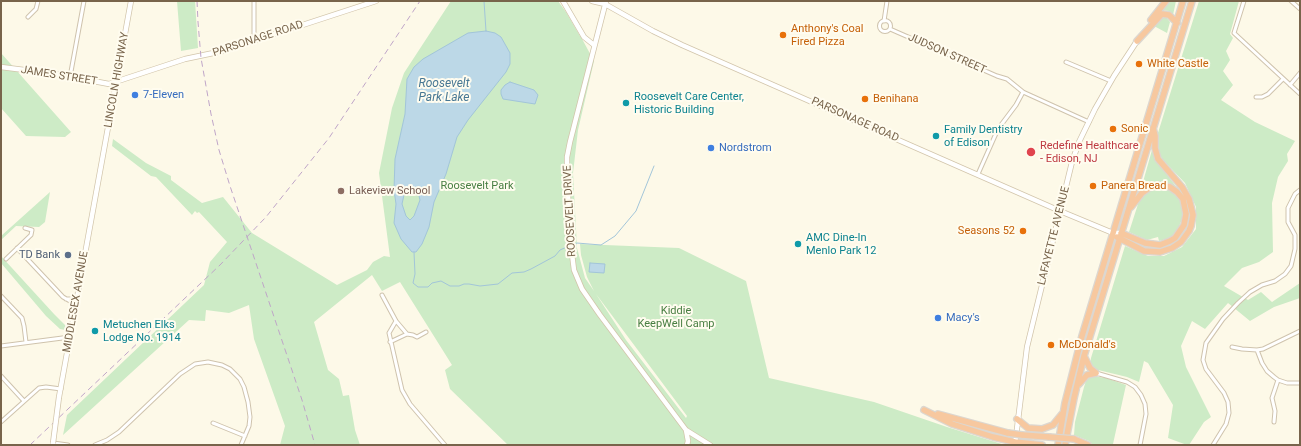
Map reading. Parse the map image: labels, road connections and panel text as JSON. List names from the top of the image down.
{
  "streets": {
    "street": [
      "PARSONAGE ROAD",
      "JUDSON STREET",
      "JAMES STREET",
      "LINCOLN HIGHWAY",
      "ROOSEVELT DRIVE",
      "LAFAYETTE AVENUE",
      "MIDDLESEX AVENUE"
    ]
  },
  "crossings": [
    ["PARSONAGE ROAD", "JAMES STREET"],
    ["PARSONAGE ROAD", "LINCOLN HIGHWAY"],
    ["PARSONAGE ROAD", "ROOSEVELT DRIVE"],
    ["PARSONAGE ROAD", "LAFAYETTE AVENUE"],
    ["JUDSON STREET", "LAFAYETTE AVENUE"],
    ["JAMES STREET", "LINCOLN HIGHWAY"],
    ["LINCOLN HIGHWAY", "MIDDLESEX AVENUE"]
  ],
  "water": ["Roosevelt Park Lake"],
  "parks": ["Roosevelt Park", "Kiddie KeepWell Camp"],
  "places": [
    "Anthony's Coal Fired Pizza",
    "White Castle",
    "7-Eleven",
    "Benihana",
    "Roosevelt Care Center, Historic Building",
    "Sonic",
    "Family Dentistry of Edison",
    "Nordstrom",
    "Redefine Healthcare - Edison, NJ",
    "Panera Bread",
    "Lakeview School",
    "Seasons 52",
    "AMC Dine-In Menlo Park 12",
    "TD Bank",
    "Macy's",
    "Metuchen Elks Lodge No. 1914",
    "McDonald's"
  ]
}
